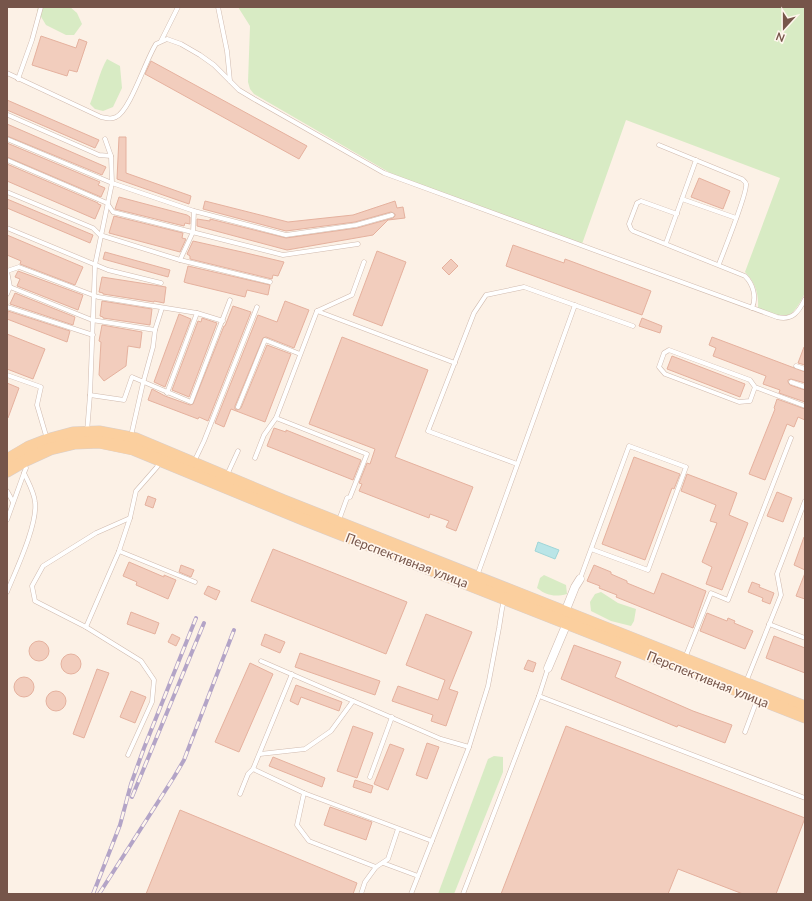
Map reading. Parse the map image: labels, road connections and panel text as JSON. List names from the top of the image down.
{
  "streets": {
    "main road": ["Перспективная улица"]
  },
  "north": "bottom"
}
